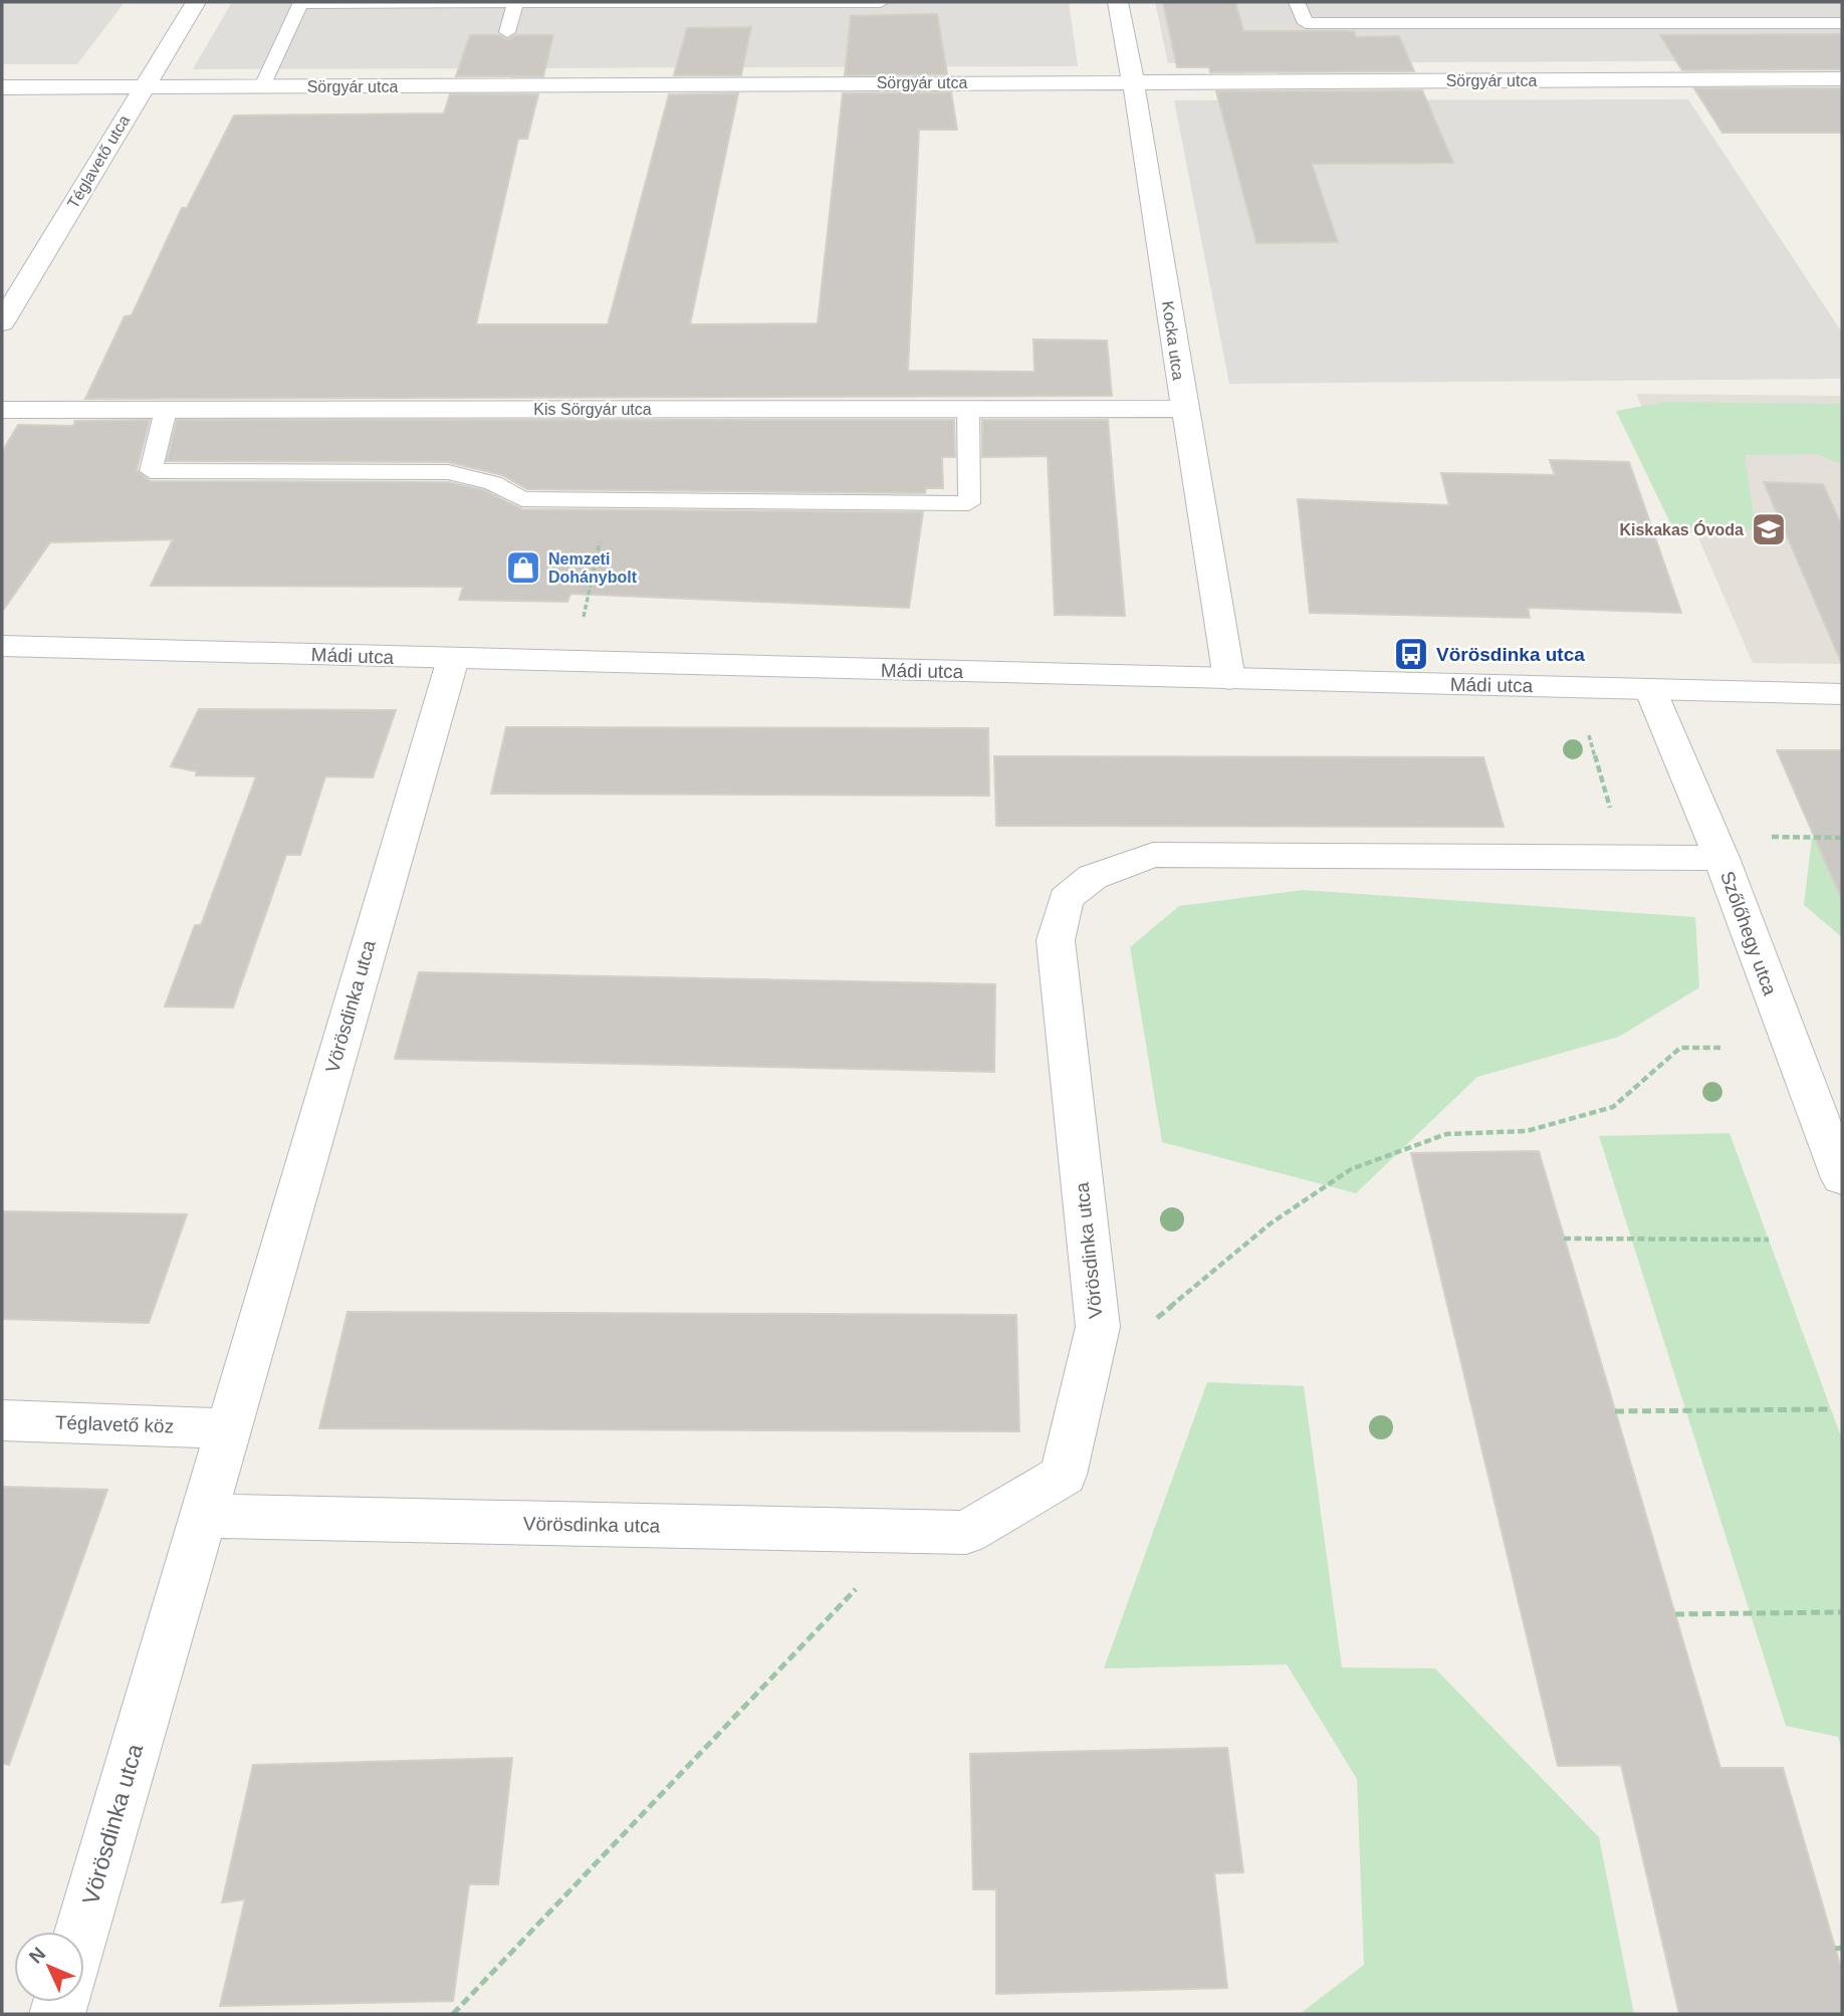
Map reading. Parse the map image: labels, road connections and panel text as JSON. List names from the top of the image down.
{
  "streets": {
    "street": [
      "Sörgyár utca",
      "Téglavető utca",
      "Kocka utca",
      "Kis Sörgyár utca",
      "Mádi utca",
      "Szőlőhegy utca",
      "Vörösdinka utca",
      "Téglavető köz"
    ]
  },
  "crossings": [
    ["Sörgyár utca", "Téglavető utca"],
    ["Sörgyár utca", "Kocka utca"],
    ["Kocka utca", "Kis Sörgyár utca"],
    ["Kocka utca", "Mádi utca"],
    ["Mádi utca", "Szőlőhegy utca"],
    ["Mádi utca", "Vörösdinka utca"],
    ["Szőlőhegy utca", "Vörösdinka utca"],
    ["Vörösdinka utca", "Téglavető köz"]
  ],
  "places": {
    "school or university": ["Kiskakas Óvoda"],
    "shop": ["Nemzeti Dohánybolt"],
    "bus stop": ["Vörösdinka utca"]
  },
  "north": "top left"
}
